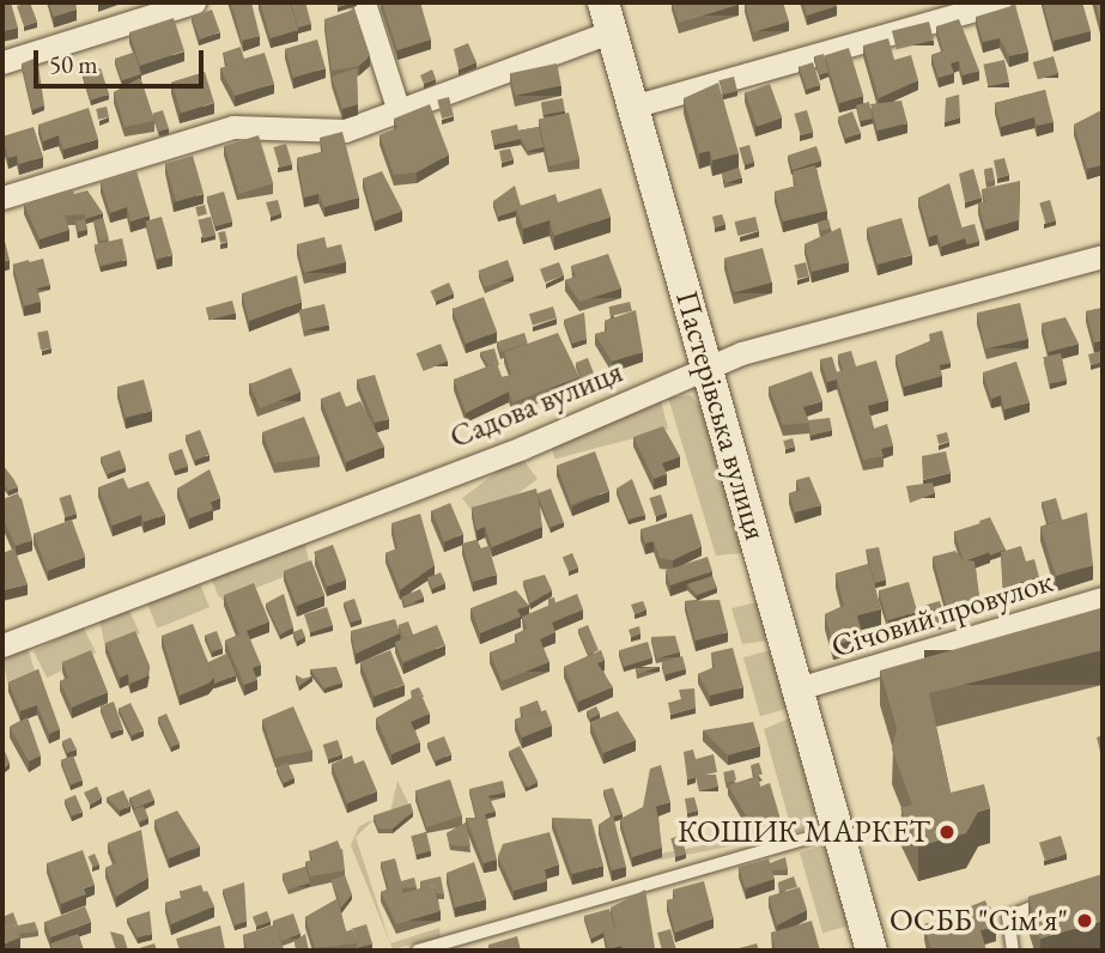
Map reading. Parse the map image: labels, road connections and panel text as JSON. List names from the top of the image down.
{
  "streets": {
    "main road": ["Пастерівська вулиця"],
    "street": ["Садова вулиця", "Січовий провулок"]
  },
  "crossings": [
    ["Садова вулиця", "Пастерівська вулиця"],
    ["Пастерівська вулиця", "Січовий провулок"]
  ],
  "places": ["КОШИК МАРКЕТ", "ОСББ \"Сім'я\""],
  "scale_bar": "50 m"
}
